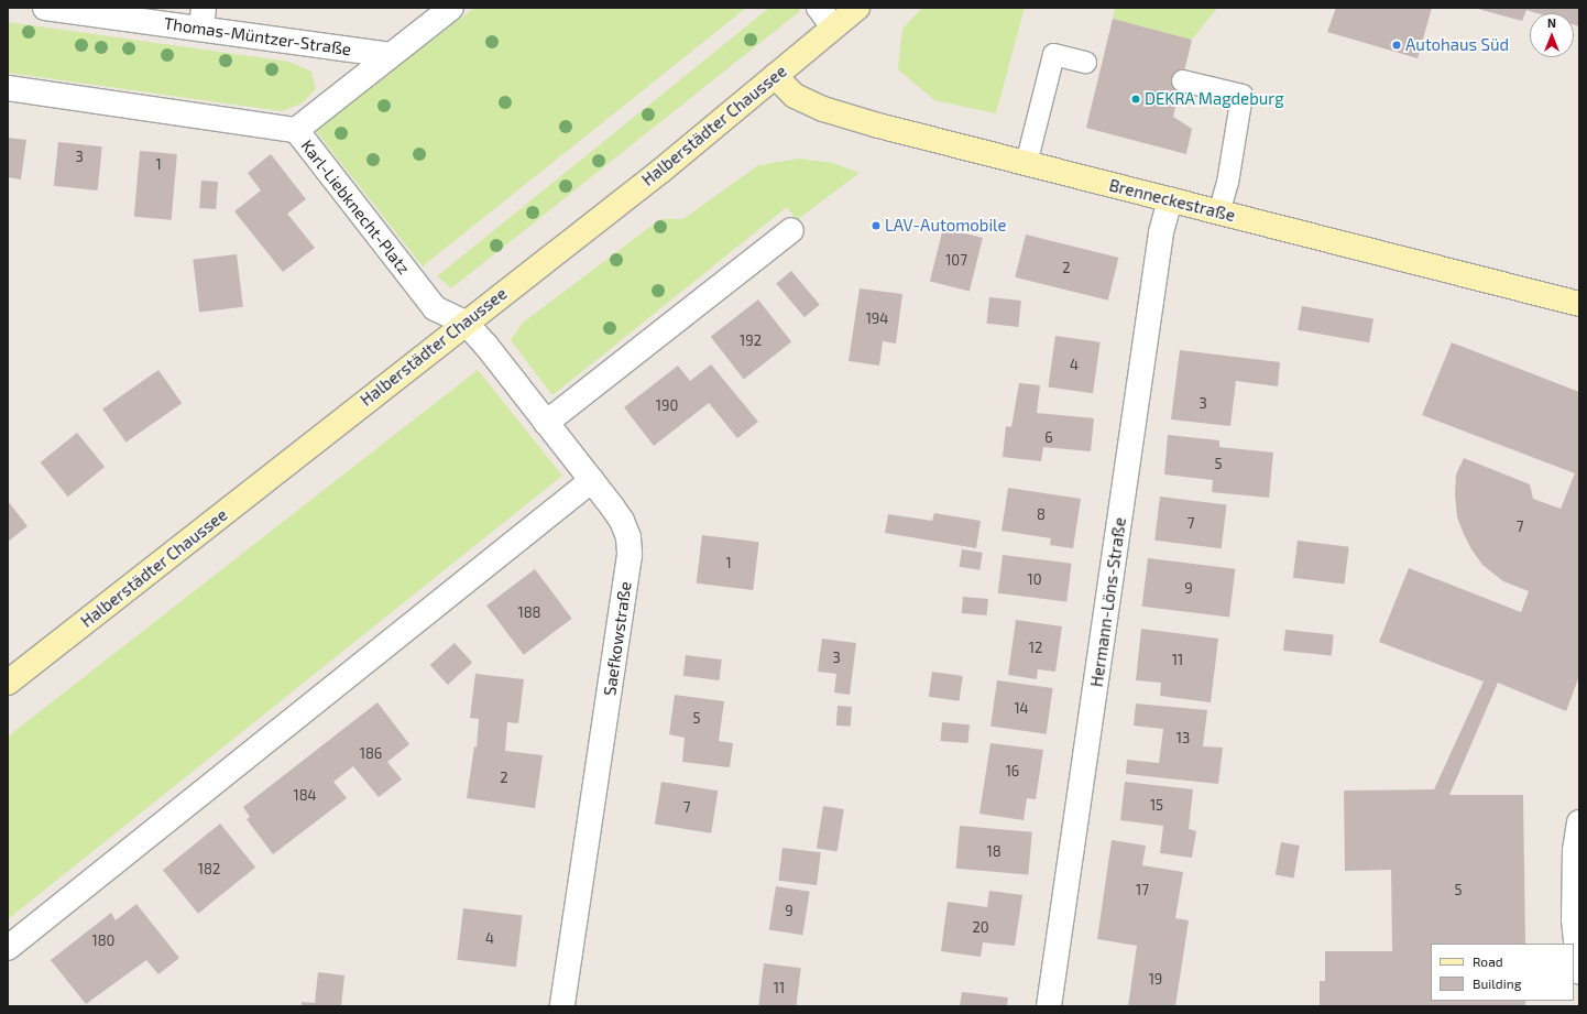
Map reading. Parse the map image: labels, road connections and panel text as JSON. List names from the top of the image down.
{
  "streets": {
    "main road": ["Halberstädter Chaussee", "Brenneckestraße"],
    "street": [
      "Thomas-Müntzer-Straße",
      "Karl-Liebknecht-Platz",
      "Hermann-Löns-Straße",
      "Saefkowstraße"
    ]
  },
  "crossings": [
    ["Thomas-Müntzer-Straße", "Karl-Liebknecht-Platz"],
    ["Halberstädter Chaussee", "Brenneckestraße"],
    ["Halberstädter Chaussee", "Karl-Liebknecht-Platz"],
    ["Halberstädter Chaussee", "Saefkowstraße"],
    ["Brenneckestraße", "Hermann-Löns-Straße"],
    ["Karl-Liebknecht-Platz", "Saefkowstraße"]
  ],
  "places": ["Autohaus Süd", "DEKRA Magdeburg", "LAV-Automobile"],
  "house_numbers": [
    "3",
    "1",
    "107",
    "2",
    "194",
    "192",
    "4",
    "3",
    "190",
    "6",
    "5",
    "8",
    "7",
    "7",
    "1",
    "10",
    "9",
    "188",
    "12",
    "3",
    "11",
    "14",
    "5",
    "13",
    "186",
    "16",
    "2",
    "184",
    "15",
    "7",
    "18",
    "182",
    "17",
    "5",
    "9",
    "20",
    "4",
    "180",
    "19",
    "11"
  ],
  "legend": ["Road", "Building"],
  "north": "top"
}
